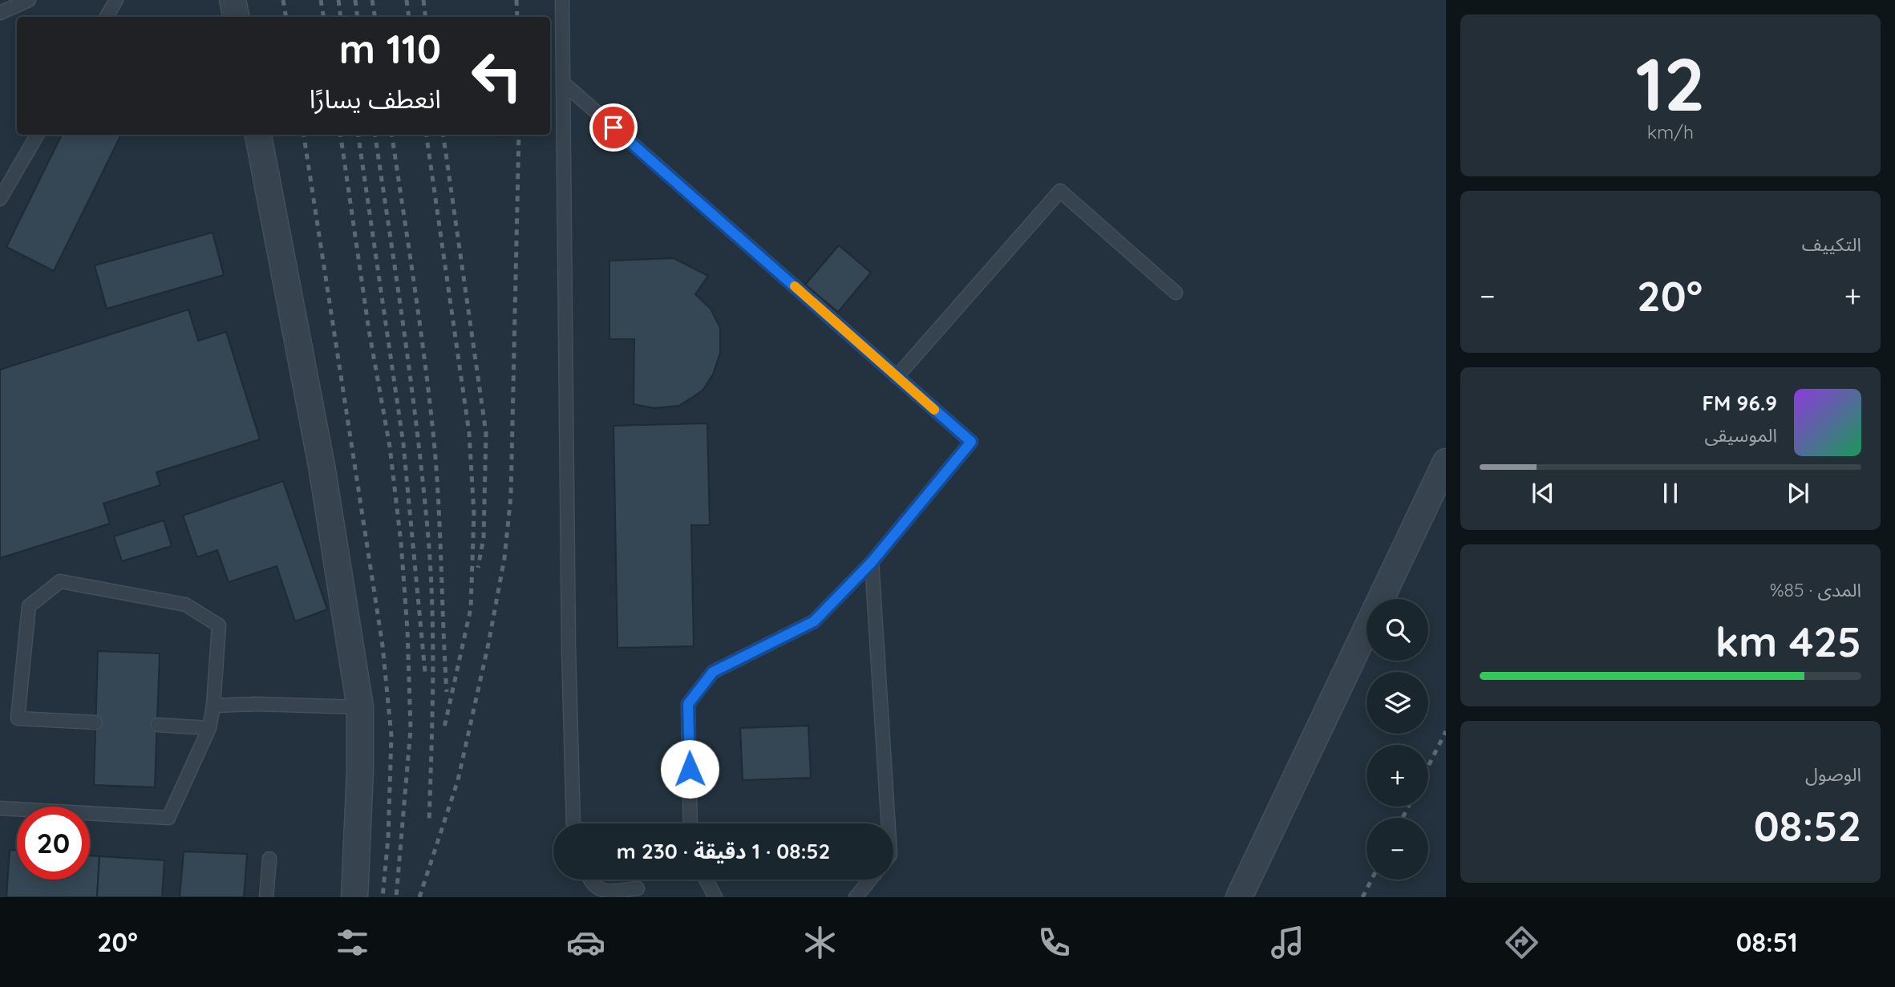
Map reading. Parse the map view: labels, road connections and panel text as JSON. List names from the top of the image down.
{
  "page": {
    "tile": [
      ["12", "km/h"],
      "التكييف",
      ["المدى · 85%", "425 km"],
      ["الوصول", "08:52"]
    ],
    "turn": ["110 m", "انعطف يسارًا"],
    "heat": ["−", "20°", "+"],
    "song": ["96.9 FM", "الموسيقى"],
    "map_buttons": ["+", "−"],
    "limit": "20",
    "trip": "08:52 · 1 دقيقة · 230 m",
    "tabs": ["08:51", "20°"]
  }
}
